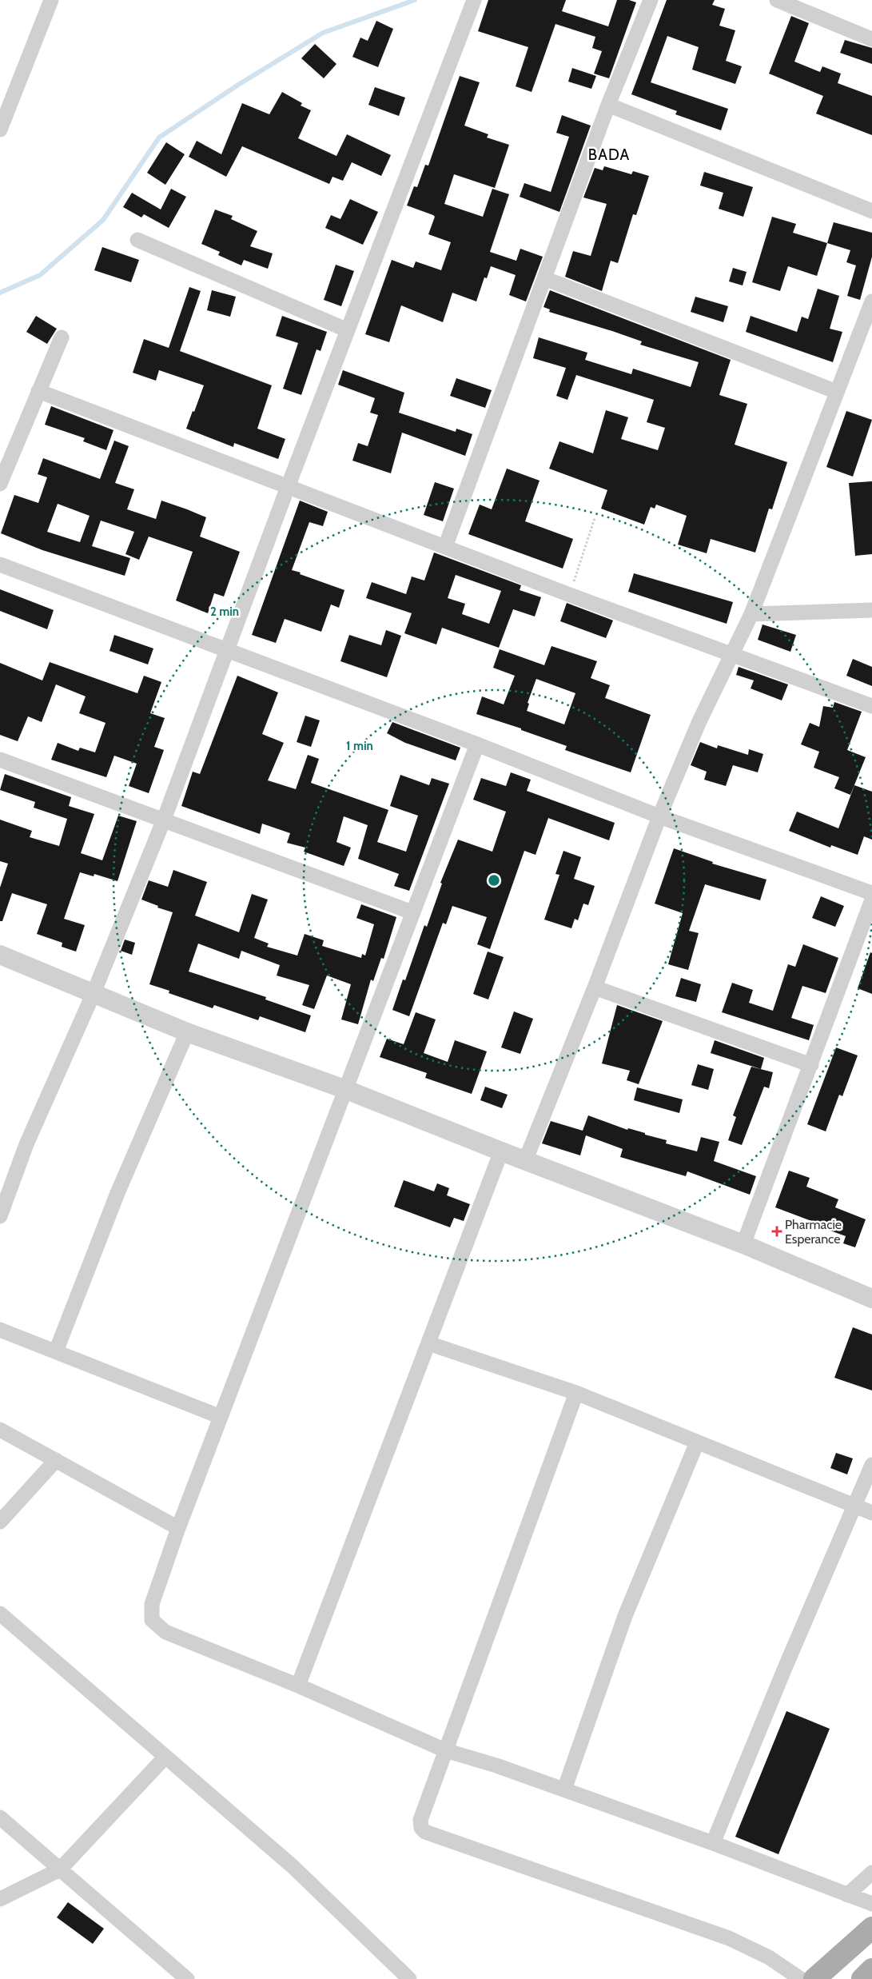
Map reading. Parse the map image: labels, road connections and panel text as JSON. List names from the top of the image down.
{
  "districts": ["BADA"],
  "places": {
    "health": ["Pharmacie Esperance"]
  },
  "rings": ["2 min", "1 min"]
}
